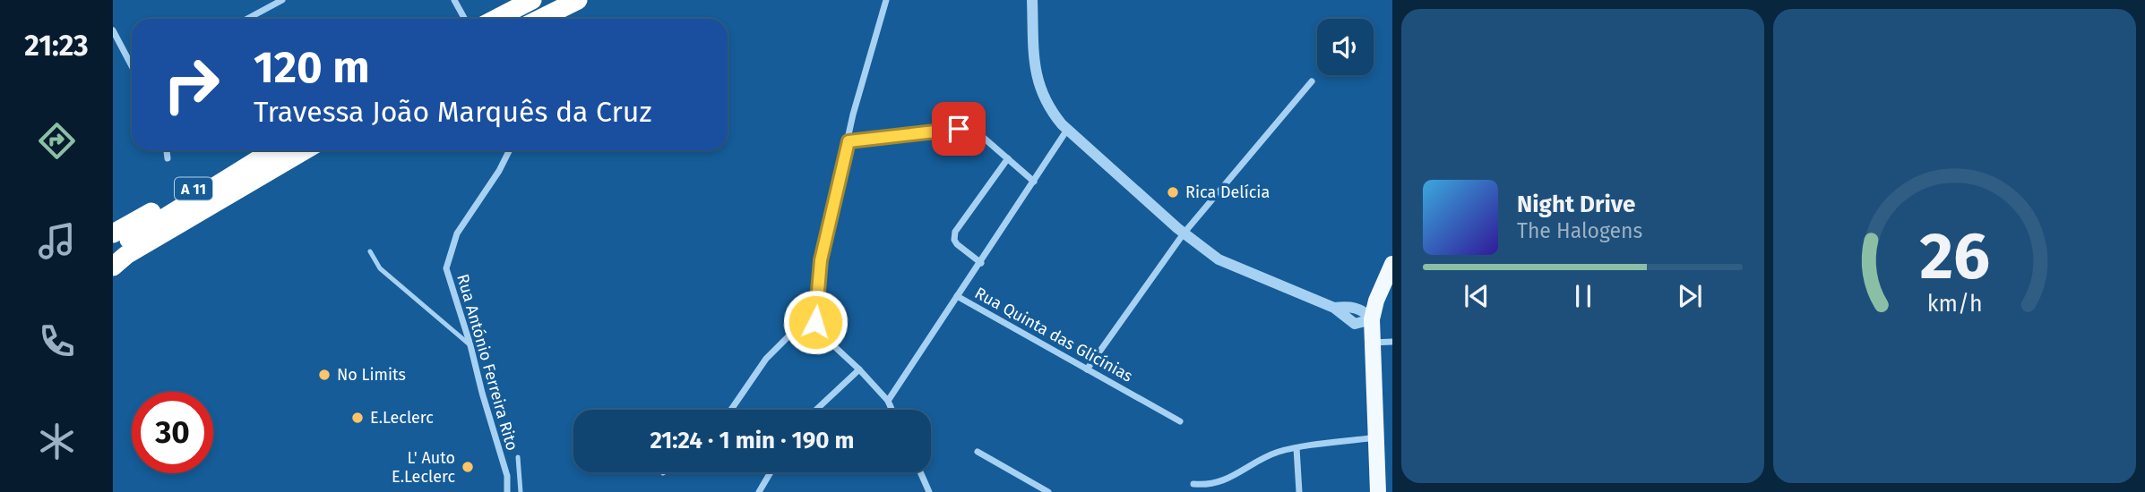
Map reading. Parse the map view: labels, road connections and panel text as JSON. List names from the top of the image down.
{
  "streets": {
    "highway": ["A 11"],
    "street": ["Rua Quinta das Glicínias", "Rua António Ferreira Rito"]
  },
  "places": [
    "Rica Delícia",
    "No Limits",
    "E.Leclerc",
    "L' Auto E.Leclerc"
  ],
  "page": {
    "tabs": "21:23",
    "turn": ["120 m", "Travessa João Marquês da Cruz"],
    "song": ["Night Drive", "The Halogens"],
    "limit": "30",
    "trip": "21:24 · 1 min · 190 m",
    "gauge": ["26", "km/h"]
  }
}
